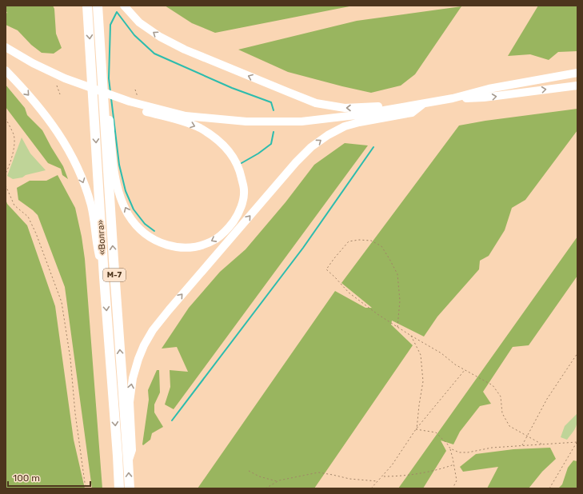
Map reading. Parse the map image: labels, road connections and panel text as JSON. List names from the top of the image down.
{
  "streets": {
    "highway": ["«Волга»", "М-7"]
  },
  "scale_bar": "100 m"
}
